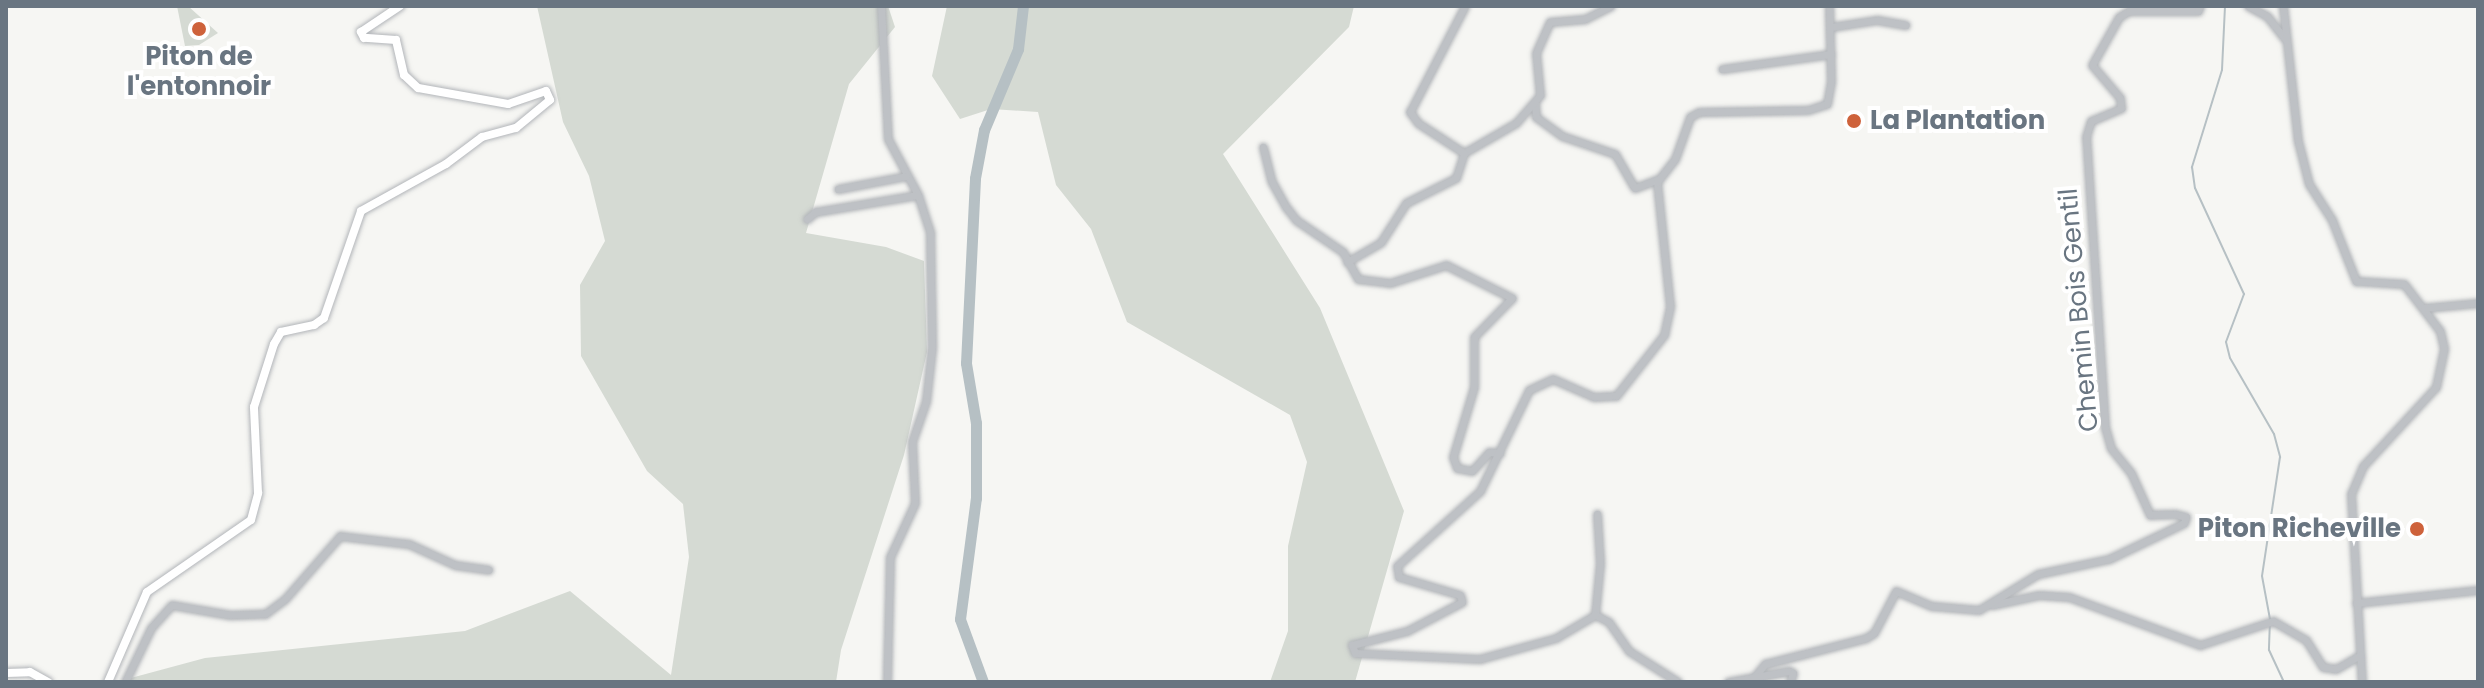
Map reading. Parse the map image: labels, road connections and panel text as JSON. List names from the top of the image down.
{
  "streets": {
    "street": ["Chemin Bois Gentil"]
  },
  "places": ["Piton de l'entonnoir", "La Plantation", "Piton Richeville"]
}
